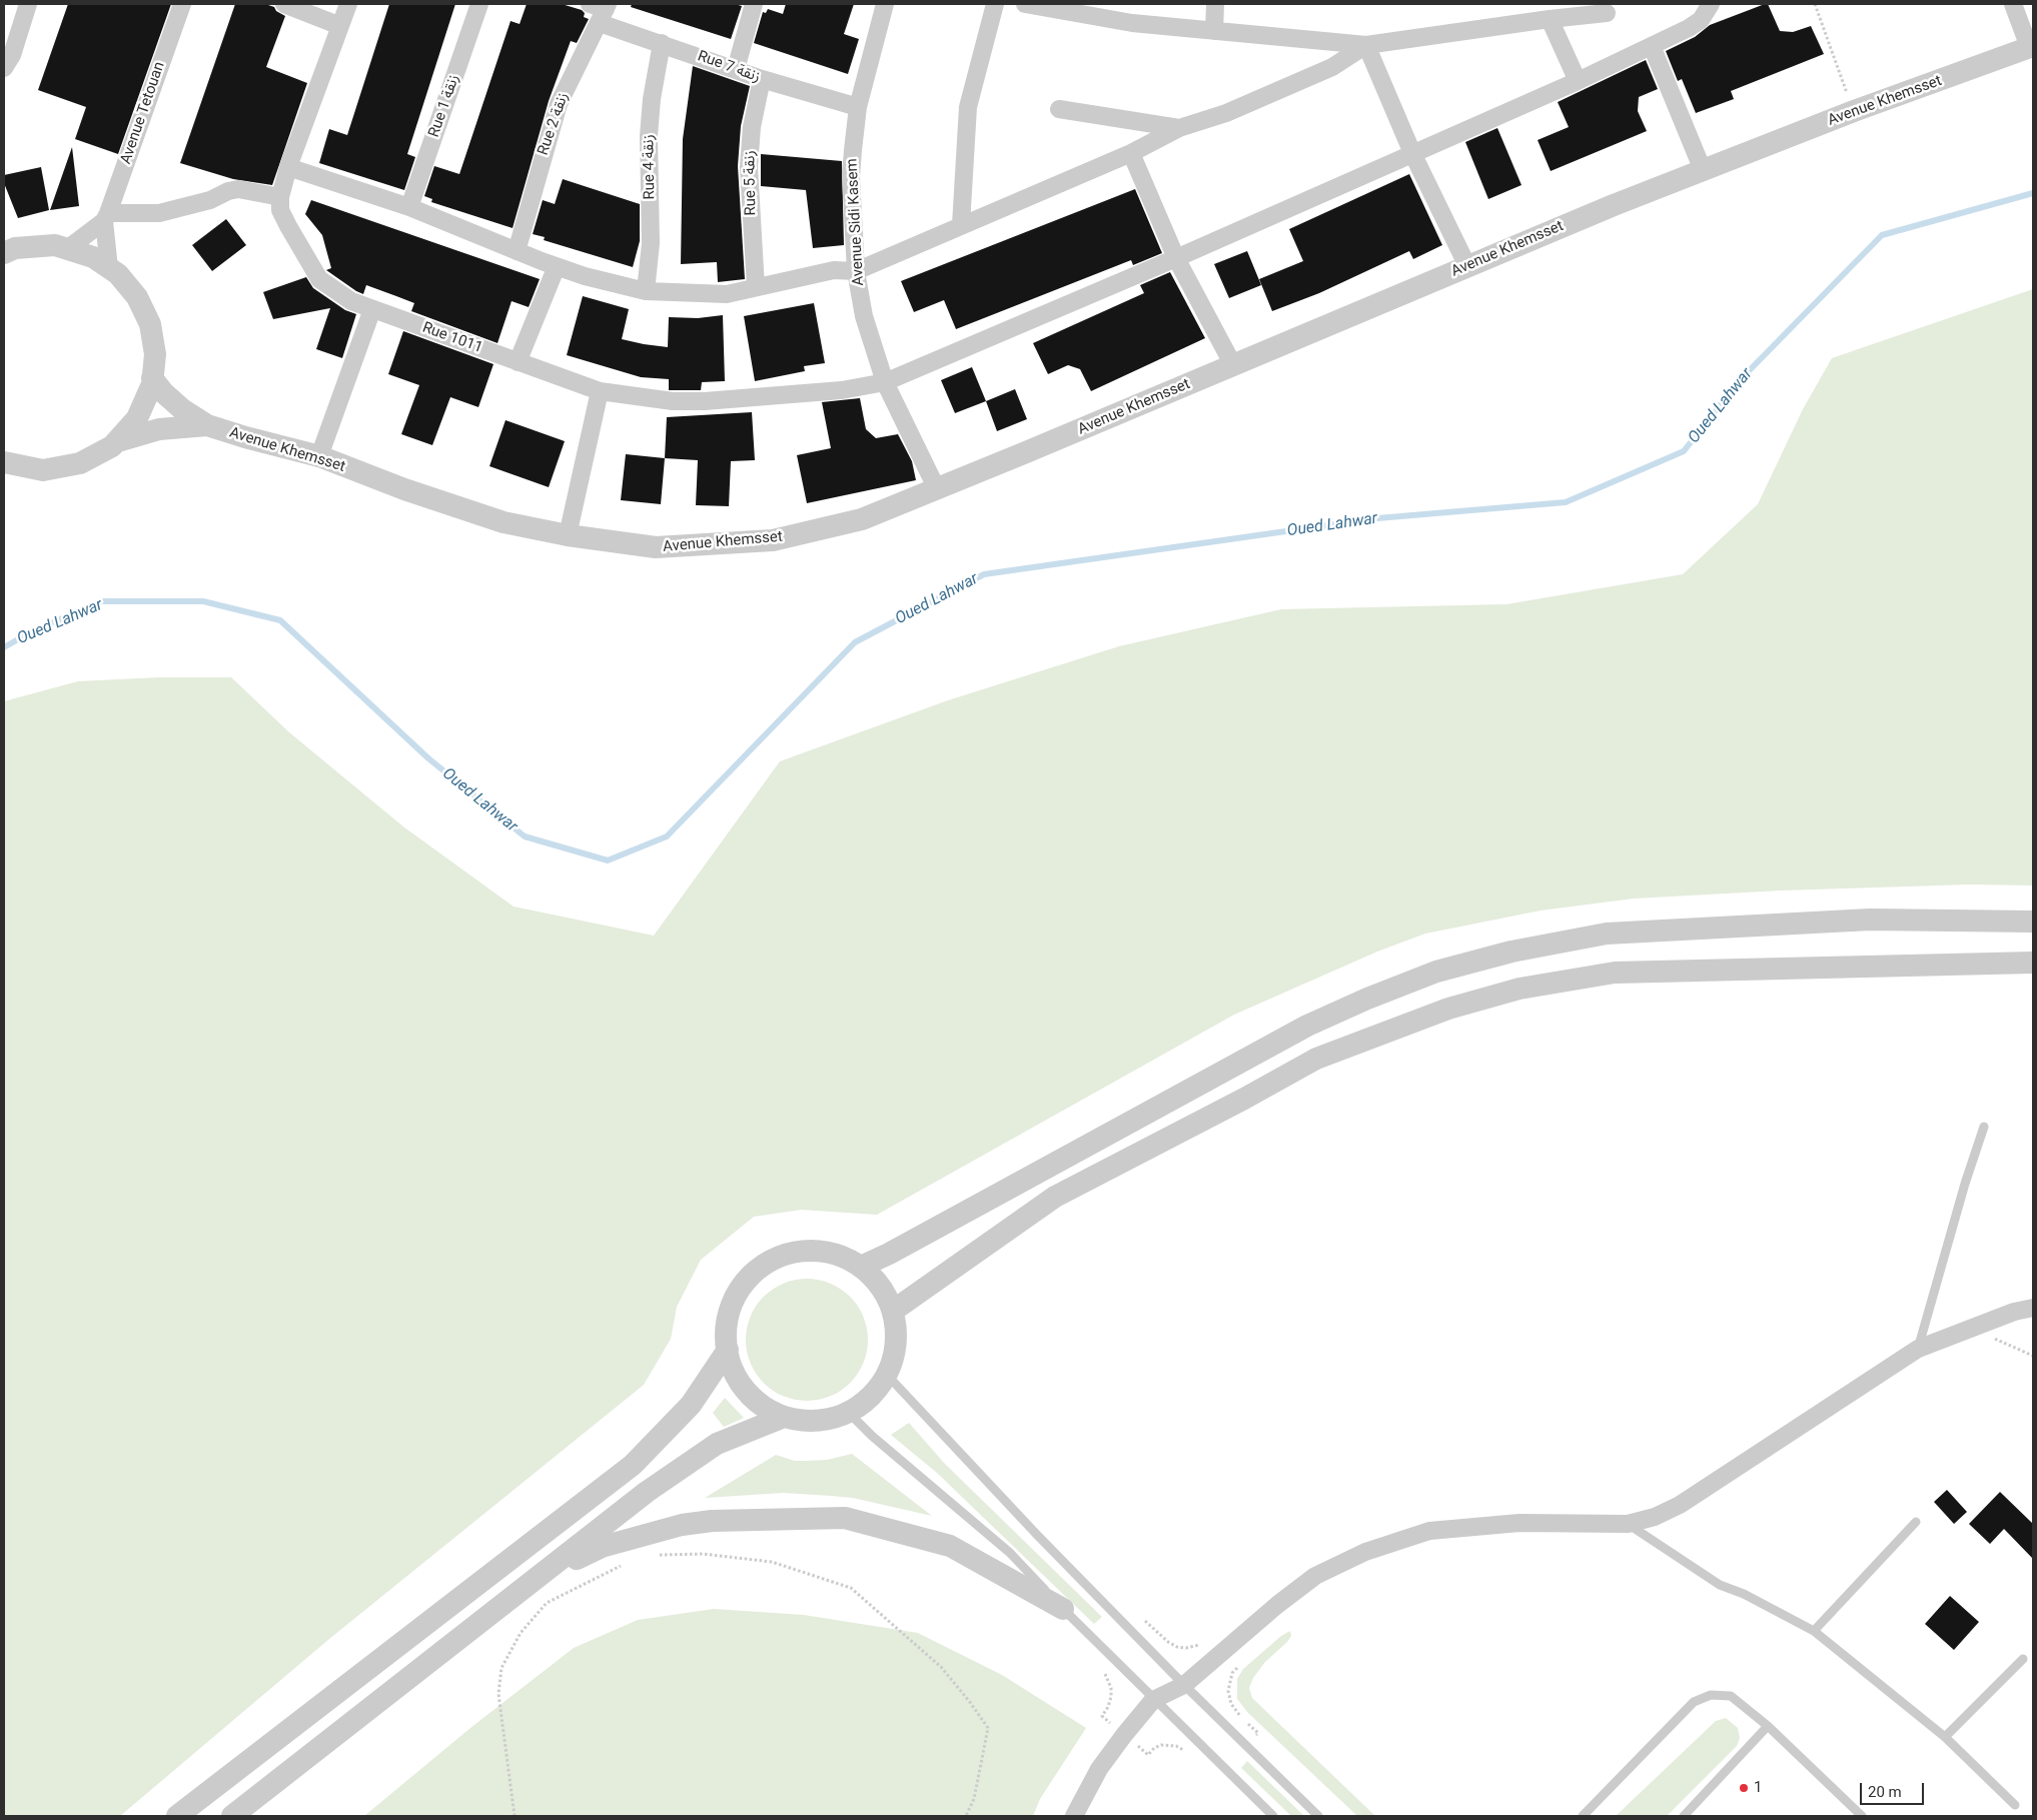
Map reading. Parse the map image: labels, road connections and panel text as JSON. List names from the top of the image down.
{
  "streets": {
    "street": [
      "Rue 7 زنقة",
      "Avenue Khemsset",
      "Rue 1 زنقة",
      "Avenue Tetouan",
      "Rue 2 زنقة",
      "Rue 4 زنقة",
      "Rue 5 زنقة",
      "Avenue Sidi Kasem",
      "Rue 1011"
    ]
  },
  "crossings": [
    ["Rue 7 زنقة", "Rue 2 زنقة"],
    ["Rue 7 زنقة", "Rue 4 زنقة"],
    ["Rue 7 زنقة", "Rue 5 زنقة"],
    ["Rue 7 زنقة", "Avenue Sidi Kasem"],
    ["Avenue Khemsset", "Avenue Sidi Kasem"],
    ["Avenue Sidi Kasem", "Rue 1011"]
  ],
  "water": ["Oued Lahwar"],
  "places": ["1"],
  "scale_bar": "20 m"
}
